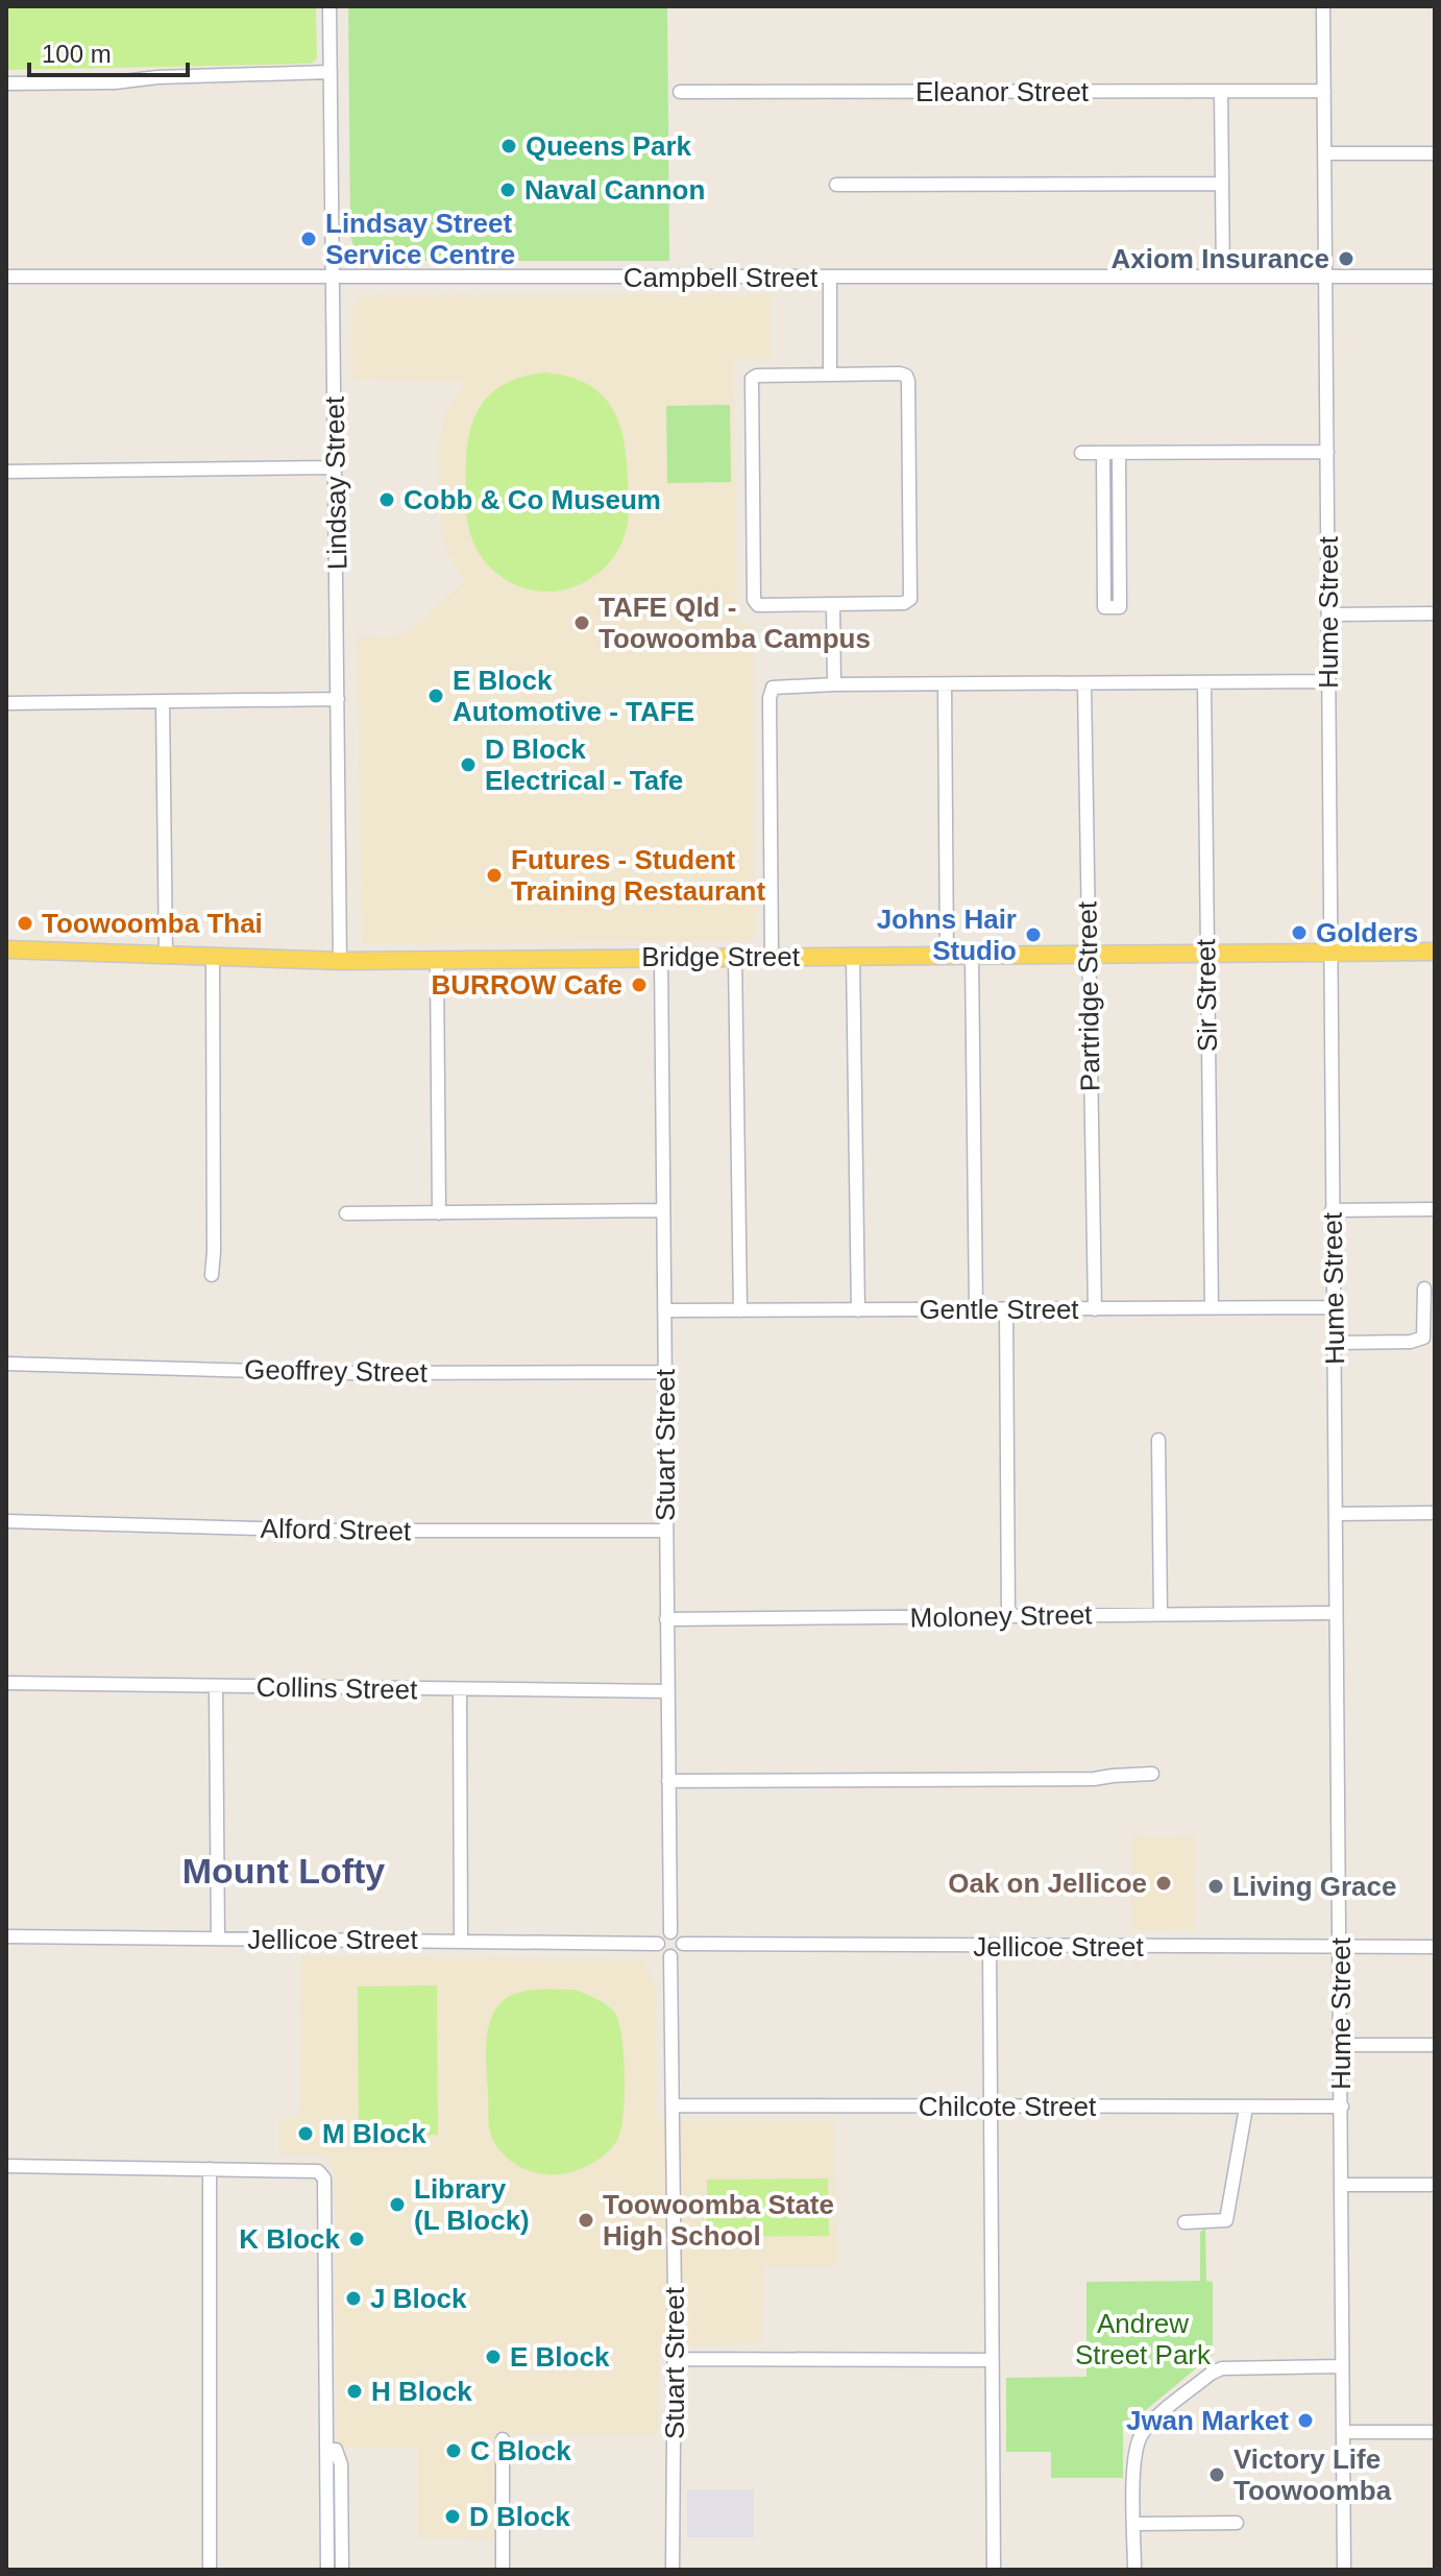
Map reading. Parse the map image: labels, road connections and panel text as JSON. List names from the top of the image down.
{
  "streets": {
    "main road": ["Bridge Street"],
    "street": [
      "Eleanor Street",
      "Campbell Street",
      "Lindsay Street",
      "Hume Street",
      "Sir Street",
      "Partridge Street",
      "Gentle Street",
      "Geoffrey Street",
      "Stuart Street",
      "Alford Street",
      "Moloney Street",
      "Collins Street",
      "Jellicoe Street",
      "Chilcote Street"
    ]
  },
  "crossings": [
    ["Eleanor Street", "Hume Street"],
    ["Campbell Street", "Lindsay Street"],
    ["Campbell Street", "Hume Street"],
    ["Lindsay Street", "Bridge Street"],
    ["Hume Street", "Bridge Street"],
    ["Hume Street", "Gentle Street"],
    ["Hume Street", "Moloney Street"],
    ["Hume Street", "Jellicoe Street"],
    ["Hume Street", "Chilcote Street"],
    ["Bridge Street", "Sir Street"],
    ["Bridge Street", "Partridge Street"],
    ["Bridge Street", "Stuart Street"],
    ["Sir Street", "Gentle Street"],
    ["Partridge Street", "Gentle Street"],
    ["Gentle Street", "Stuart Street"],
    ["Geoffrey Street", "Stuart Street"],
    ["Stuart Street", "Alford Street"],
    ["Stuart Street", "Moloney Street"],
    ["Stuart Street", "Collins Street"],
    ["Stuart Street", "Jellicoe Street"],
    ["Stuart Street", "Chilcote Street"]
  ],
  "districts": ["Mount Lofty"],
  "parks": ["Andrew Street Park"],
  "places": [
    "Queens Park",
    "Naval Cannon",
    "Lindsay Street Service Centre",
    "Axiom Insurance",
    "Cobb & Co Museum",
    "TAFE Qld - Toowoomba Campus",
    "E Block Automotive - TAFE",
    "D Block Electrical - Tafe",
    "Futures - Student Training Restaurant",
    "Toowoomba Thai",
    "Golders",
    "Johns Hair Studio",
    "BURROW Cafe",
    "Oak on Jellicoe",
    "Living Grace",
    "M Block",
    "Library (L Block)",
    "Toowoomba State High School",
    "K Block",
    "J Block",
    "E Block",
    "H Block",
    "Jwan Market",
    "C Block",
    "Victory Life Toowoomba",
    "D Block"
  ],
  "scale_bar": "100 m"
}
